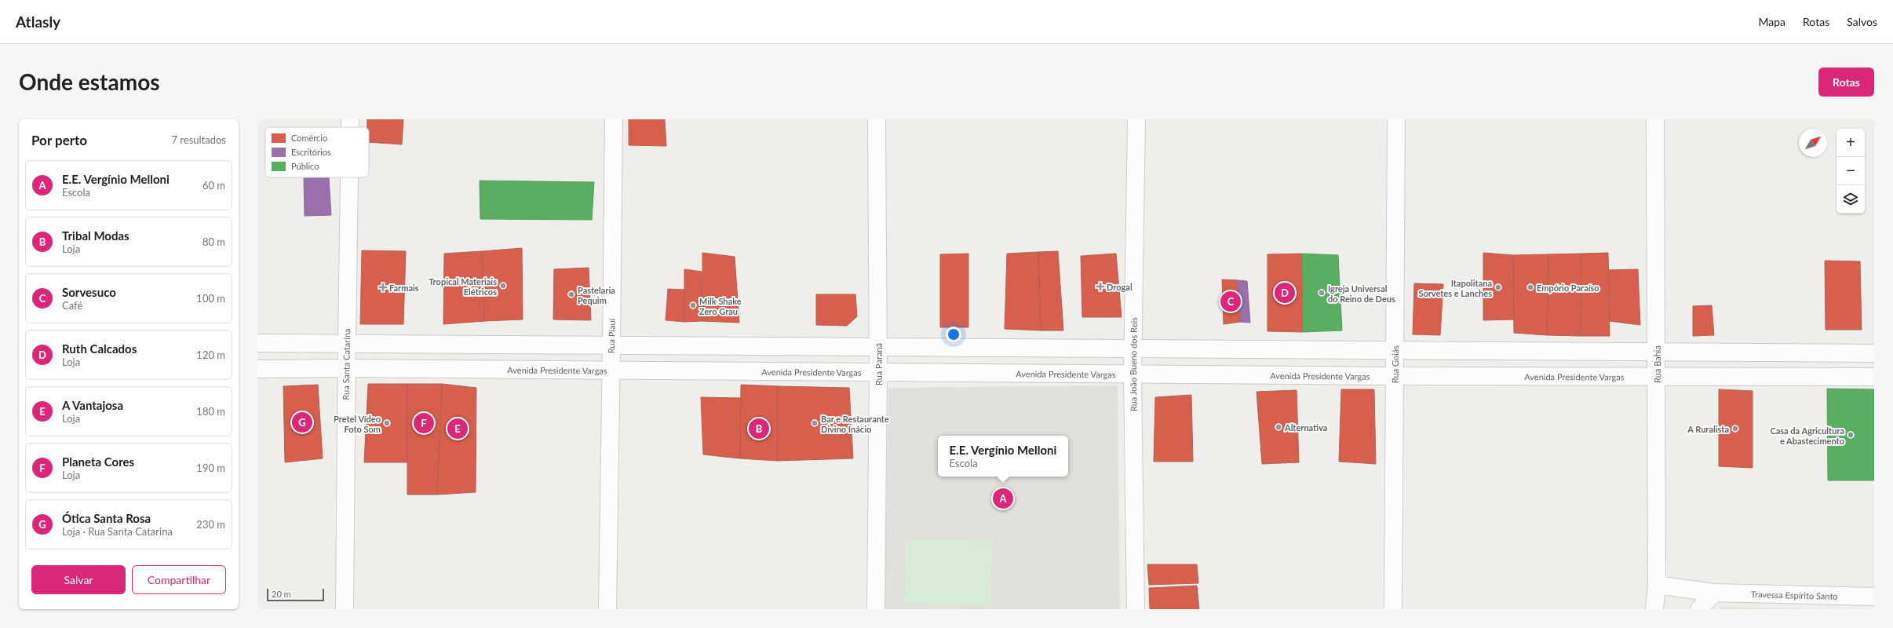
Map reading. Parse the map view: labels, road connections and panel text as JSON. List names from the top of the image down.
{
  "streets": {
    "main road": [
      "Rua Piauí",
      "Rua Santa Catarina",
      "Rua Paraná",
      "Rua João Bueno dos Reis",
      "Rua Goiás",
      "Rua Bahia",
      "Avenida Presidente Vargas",
      "Travessa Espírito Santo"
    ]
  },
  "crossings": [
    ["Rua Piauí", "Avenida Presidente Vargas"],
    ["Rua Santa Catarina", "Avenida Presidente Vargas"],
    ["Rua Paraná", "Avenida Presidente Vargas"],
    ["Rua João Bueno dos Reis", "Avenida Presidente Vargas"],
    ["Rua Goiás", "Avenida Presidente Vargas"],
    ["Rua Bahia", "Avenida Presidente Vargas"],
    ["Rua Bahia", "Travessa Espírito Santo"]
  ],
  "places": {
    "other": [
      "Tropical Materiais Elétricos",
      "Itapolitana Sorvetes e Lanches",
      "Empório Paraíso",
      "Igreja Universal do Reino de Deus",
      "Pastelaria Pequim",
      "Milk Shake Zero Grau",
      "Pretel Vídeo Foto Som",
      "Bar e Restaurante Divino Inácio",
      "Alternativa",
      "A Ruralista",
      "Casa da Agricultura e Abastecimento"
    ],
    "health": ["Drogal", "Farmais"]
  },
  "legend": ["Comércio", "Escritórios", "Público"],
  "scale_bar": "20 m",
  "north": "top right",
  "page": {
    "header": "Atlasly",
    "nav": ["Mapa", "Rotas", "Salvos"],
    "buttons": [
      "Rotas",
      ["Salvar", "Compartilhar"]
    ],
    "title": "Onde estamos",
    "heading": ["Por perto", "7 resultados"],
    "map_buttons": ["+", "−"],
    "list": [
      {
        "mark": "A",
        "name": "E.E. Vergínio Melloni",
        "note": "Escola",
        "value": "60 m"
      },
      {
        "mark": "B",
        "name": "Tribal Modas",
        "note": "Loja",
        "value": "80 m"
      },
      {
        "mark": "C",
        "name": "Sorvesuco",
        "note": "Café",
        "value": "100 m"
      },
      {
        "mark": "D",
        "name": "Ruth Calcados",
        "note": "Loja",
        "value": "120 m"
      },
      {
        "mark": "E",
        "name": "A Vantajosa",
        "note": "Loja",
        "value": "180 m"
      },
      {
        "mark": "F",
        "name": "Planeta Cores",
        "note": "Loja",
        "value": "190 m"
      },
      {
        "mark": "G",
        "name": "Ótica Santa Rosa",
        "note": "Loja · Rua Santa Catarina",
        "value": "230 m"
      }
    ],
    "pins": [
      "D",
      "C",
      "G",
      "F",
      "B",
      "E",
      "A"
    ],
    "popup": ["E.E. Vergínio Melloni", "Escola"],
    "scale": "20 m"
  }
}
